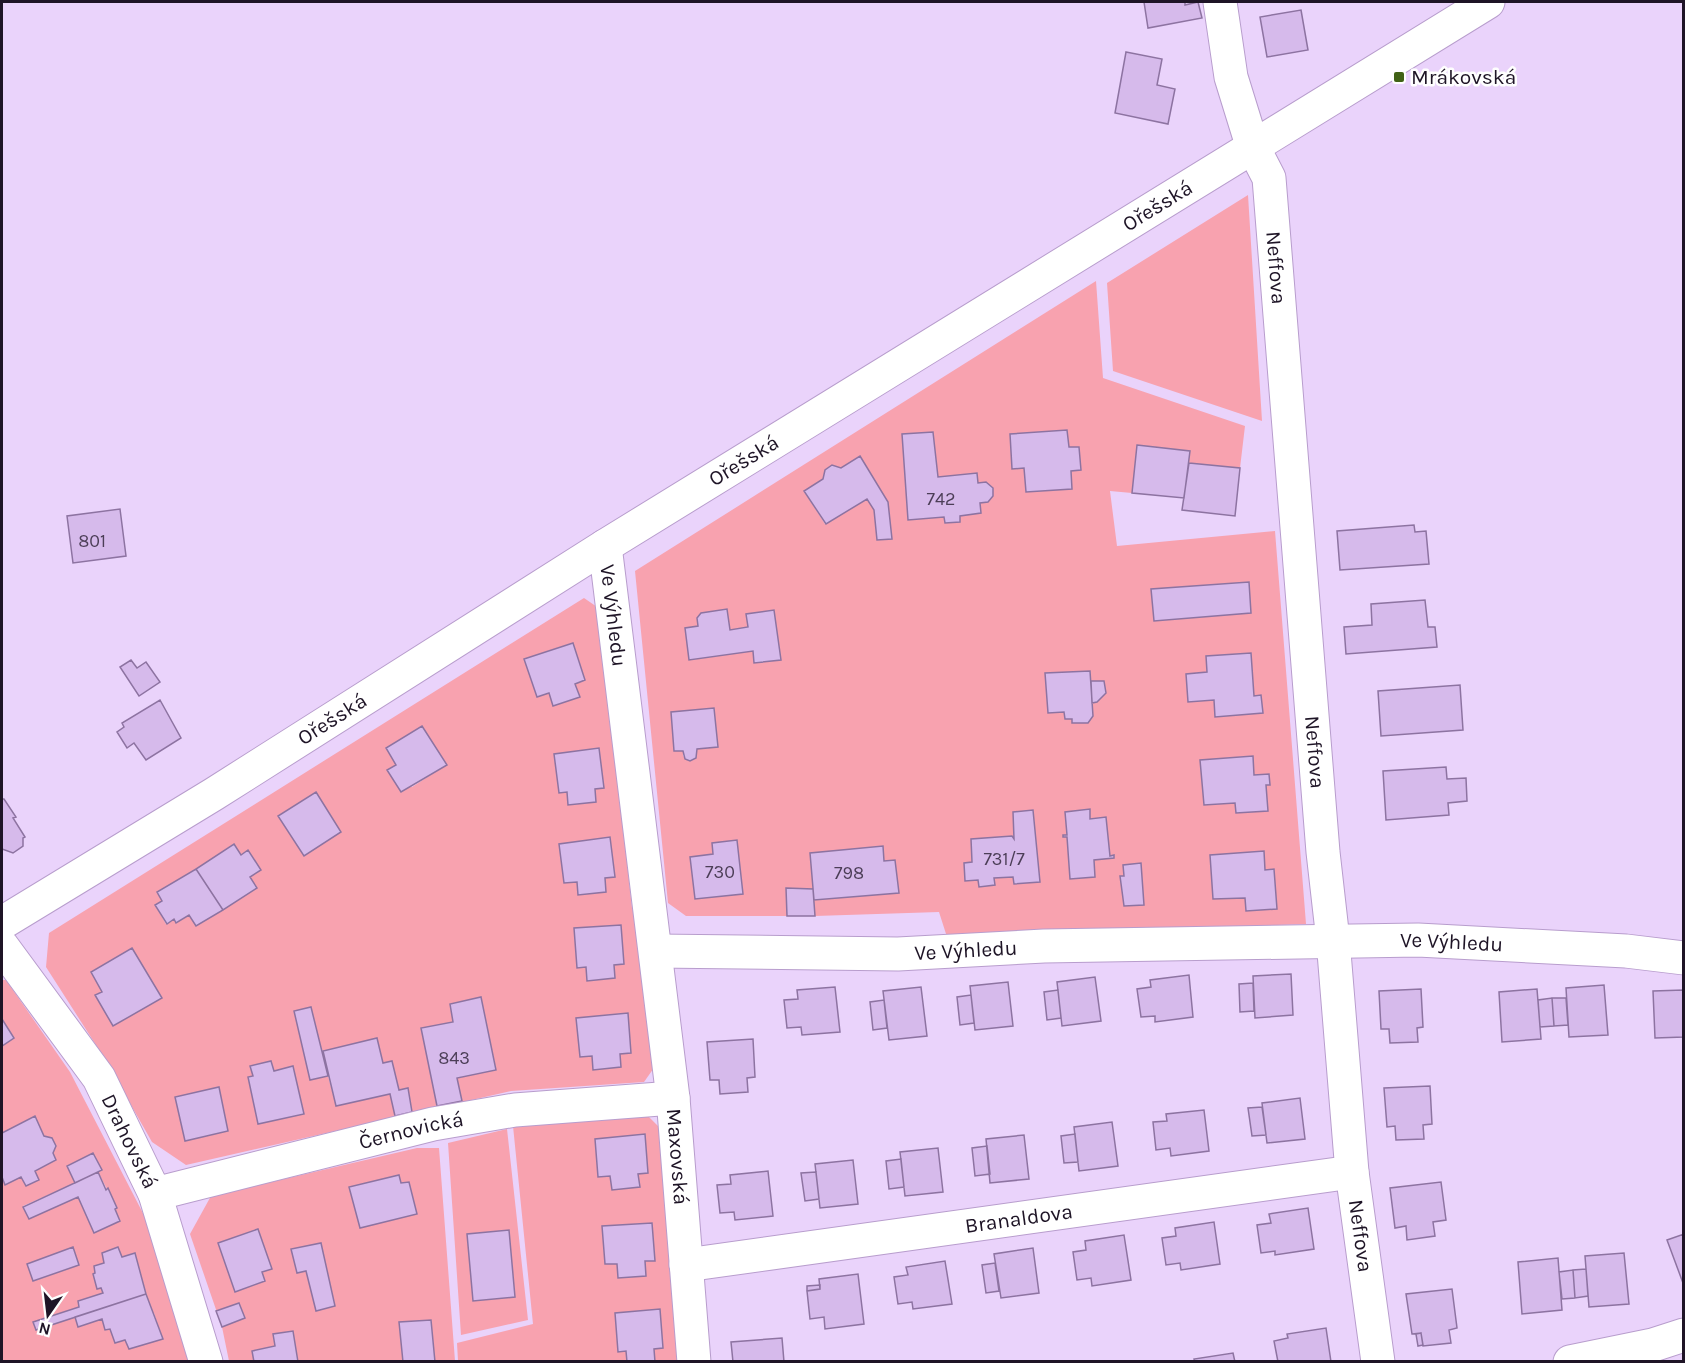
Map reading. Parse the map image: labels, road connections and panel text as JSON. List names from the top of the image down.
{
  "streets": {
    "street": [
      "Ořešská",
      "Neffova",
      "Ve Výhledu",
      "Černovická",
      "Drahovská",
      "Maxovská",
      "Branaldova"
    ]
  },
  "crossings": [
    ["Ořešská", "Neffova"],
    ["Ořešská", "Ve Výhledu"],
    ["Neffova", "Ve Výhledu"],
    ["Neffova", "Branaldova"],
    ["Ve Výhledu", "Maxovská"],
    ["Černovická", "Drahovská"],
    ["Černovická", "Maxovská"],
    ["Maxovská", "Branaldova"]
  ],
  "places": {
    "transit": ["Mrákovská"]
  },
  "house_numbers": [
    "742",
    "801",
    "731/7",
    "730",
    "798",
    "843"
  ],
  "north": "bottom"
}
